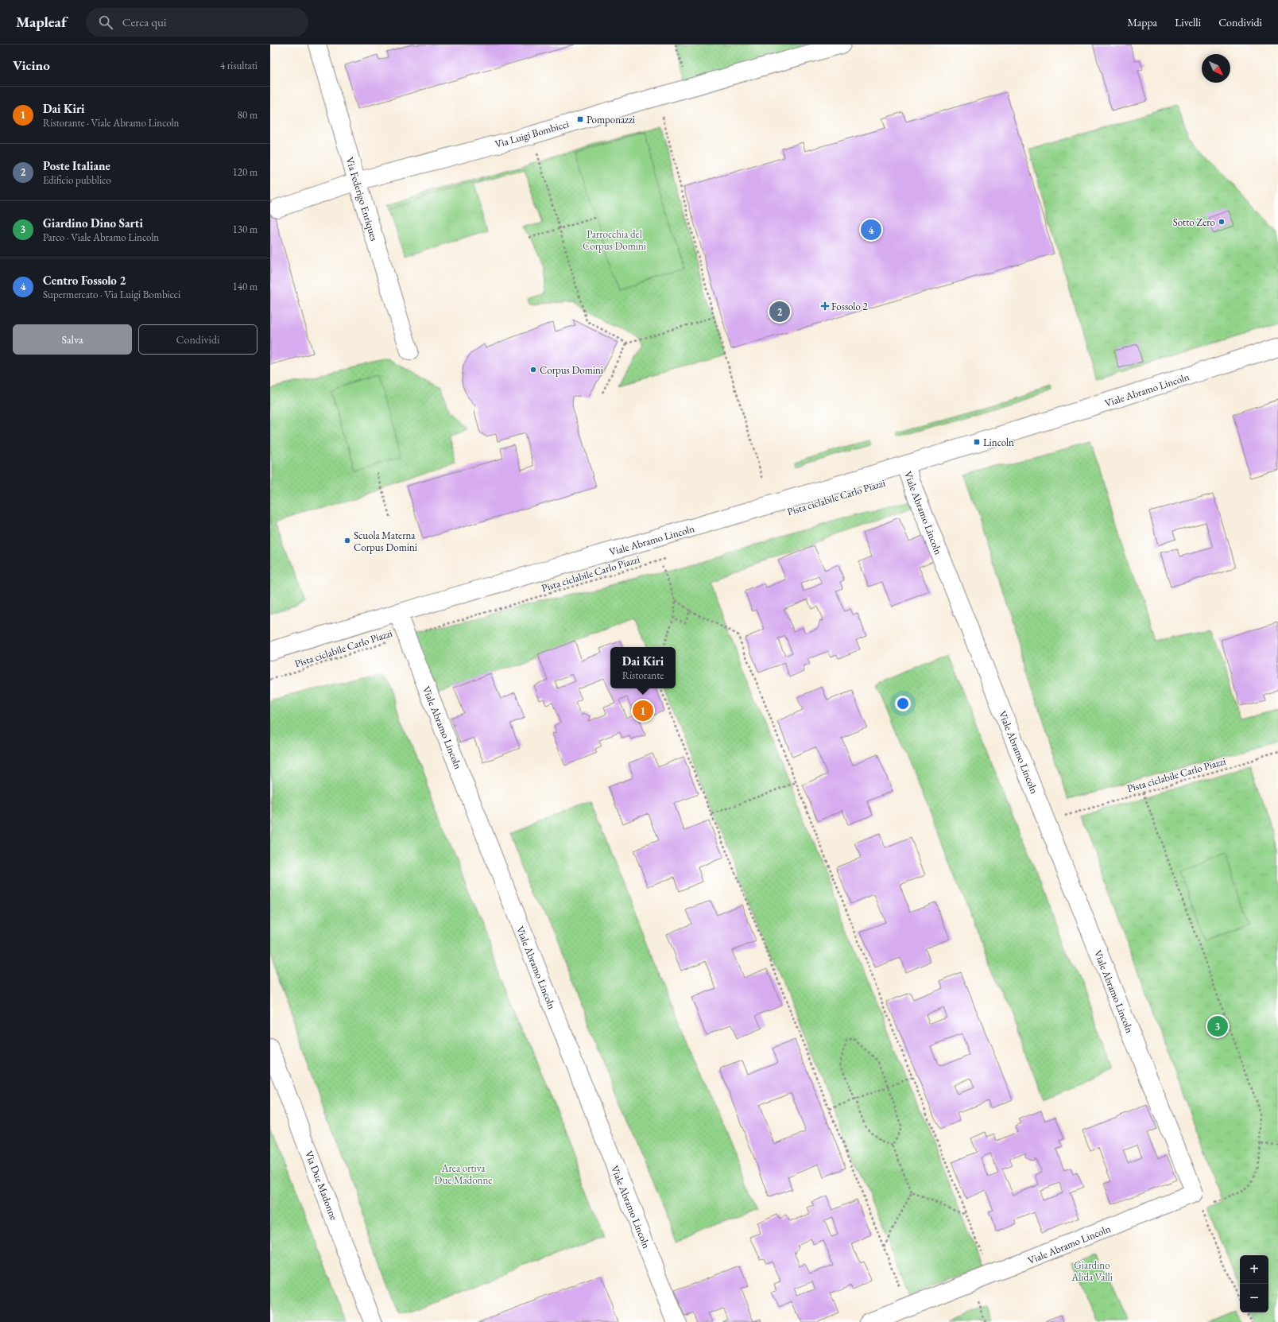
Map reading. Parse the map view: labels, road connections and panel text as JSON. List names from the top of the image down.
{
  "streets": {
    "street": [
      "Via Luigi Bombicci",
      "Via Federigo Enriques",
      "Viale Abramo Lincoln",
      "Via Due Madonne"
    ],
    "path": ["Pista ciclabile Carlo Piazzi"]
  },
  "crossings": [
    ["Via Luigi Bombicci", "Via Federigo Enriques"],
    ["Viale Abramo Lincoln", "Pista ciclabile Carlo Piazzi"]
  ],
  "parks": ["Parrocchia del Corpus Domini", "Area ortiva Due Madonne", "Giardino Alida Valli"],
  "places": {
    "transit": ["Pomponazzi", "Lincoln"],
    "other": ["Sotto Zero", "Corpus Domini", "Scuola Materna Corpus Domini"],
    "health": ["Fossolo 2"]
  },
  "north": "bottom right",
  "page": {
    "header": "Mapleaf",
    "search": "Cerca qui",
    "nav": ["Mappa", "Livelli", "Condividi"],
    "heading": ["Vicino", "4 risultati"],
    "list": [
      {
        "mark": "1",
        "name": "Dai Kiri",
        "note": "Ristorante · Viale Abramo Lincoln",
        "value": "80 m"
      },
      {
        "mark": "2",
        "name": "Poste Italiane",
        "note": "Edificio pubblico",
        "value": "120 m"
      },
      {
        "mark": "3",
        "name": "Giardino Dino Sarti",
        "note": "Parco · Viale Abramo Lincoln",
        "value": "130 m"
      },
      {
        "mark": "4",
        "name": "Centro Fossolo 2",
        "note": "Supermercato · Via Luigi Bombicci",
        "value": "140 m"
      }
    ],
    "pins": [
      "4",
      "2",
      "1",
      "3"
    ],
    "buttons": ["Salva", "Condividi"],
    "popup": ["Dai Kiri", "Ristorante"],
    "map_buttons": ["+", "−"]
  }
}
